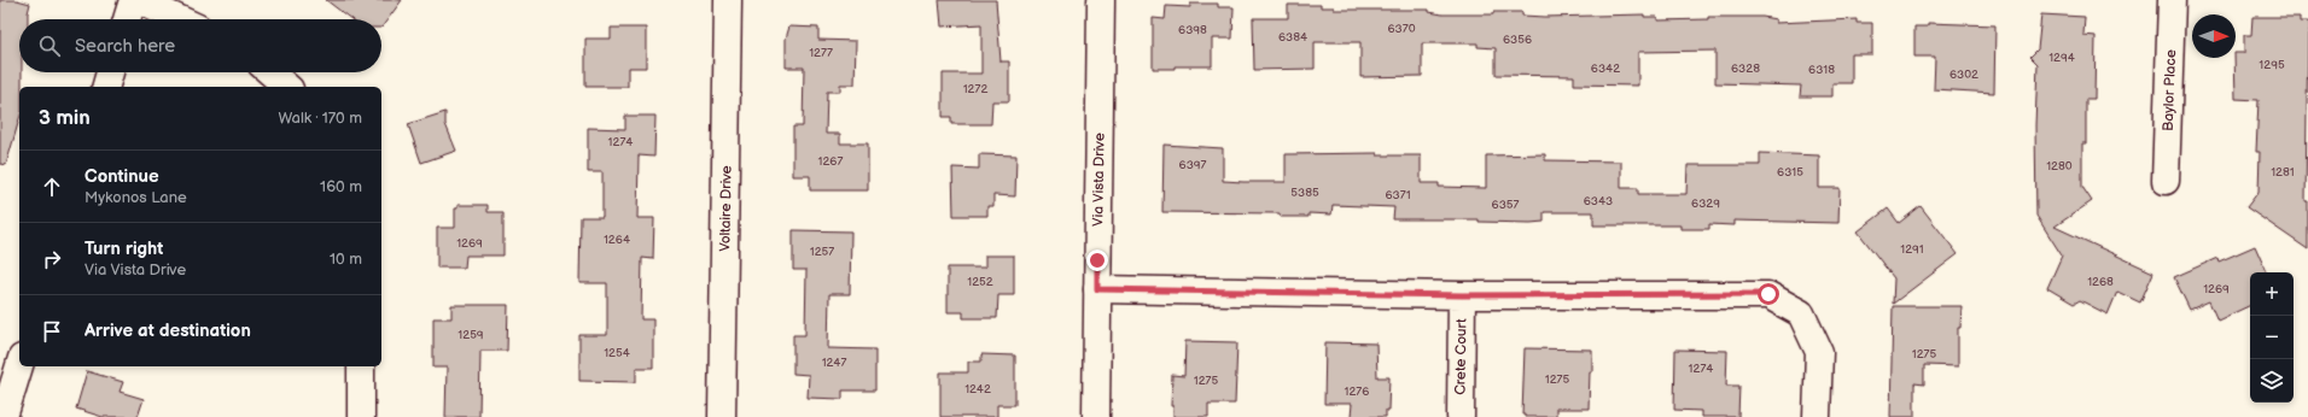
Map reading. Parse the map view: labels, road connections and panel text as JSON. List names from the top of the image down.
{
  "streets": {
    "street": [
      "Baylor Place",
      "Via Vista Drive",
      "Voltaire Drive",
      "Crete Court"
    ]
  },
  "house_numbers": [
    "6370",
    "6398",
    "6384",
    "6356",
    "1277",
    "1294",
    "1295",
    "6342",
    "6328",
    "6318",
    "6302",
    "1272",
    "1274",
    "1267",
    "6397",
    "1280",
    "6315",
    "1281",
    "5385",
    "6371",
    "6343",
    "6329",
    "6357",
    "1264",
    "1269",
    "1291",
    "1257",
    "1252",
    "1268",
    "1269",
    "1259",
    "1254",
    "1275",
    "1247",
    "1274",
    "1275",
    "1275",
    "1242",
    "1276"
  ],
  "north": "right",
  "page": {
    "search": "Search here",
    "heading": ["3 min", "Walk · 170 m"],
    "list": [
      ["Continue", "Mykonos Lane", "160 m"],
      ["Turn right", "Via Vista Drive", "10 m"],
      "Arrive at destination"
    ],
    "map_buttons": ["+", "−"]
  }
}
